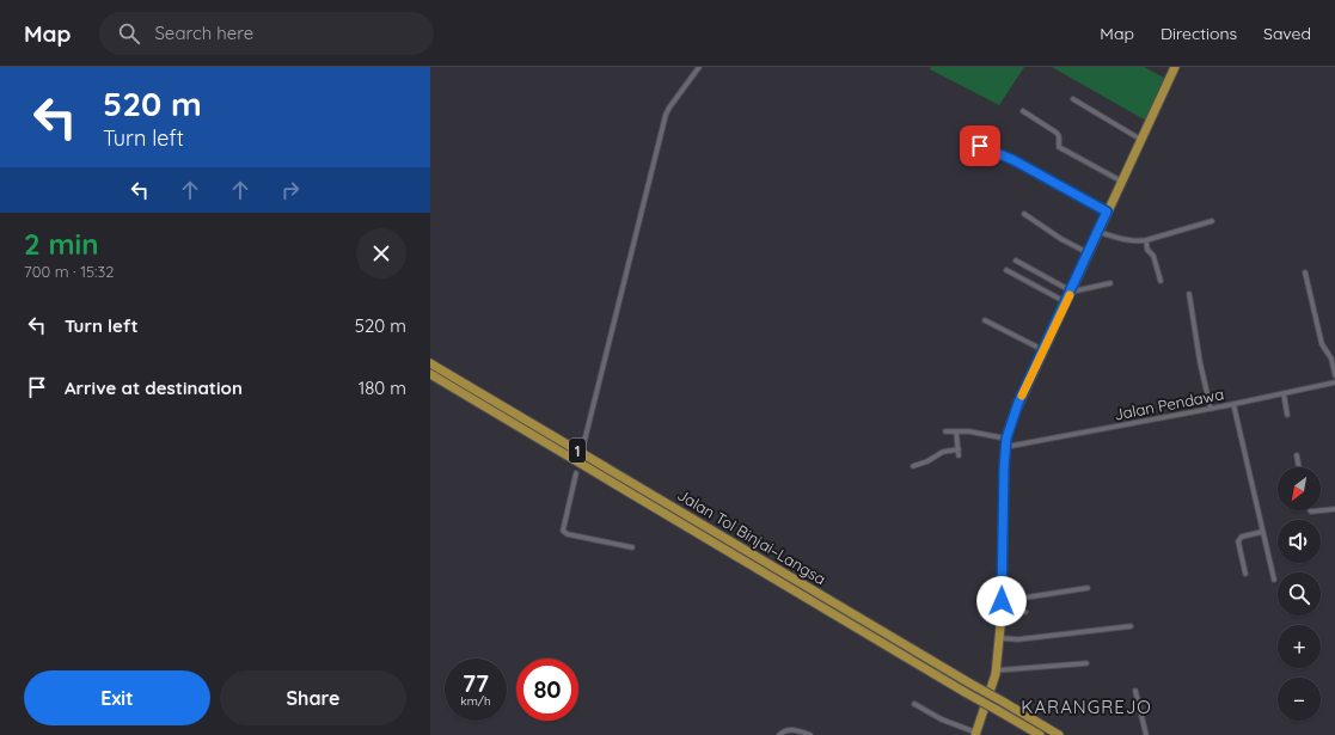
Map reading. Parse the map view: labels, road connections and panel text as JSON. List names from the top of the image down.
{
  "streets": {
    "highway": ["1", "Jalan Tol Binjai–Langsa"],
    "street": ["Jalan Pendawa"]
  },
  "districts": ["KARANGREJO"],
  "north": "bottom left",
  "page": {
    "header": "Map",
    "search": "Search here",
    "nav": ["Map", "Directions", "Saved"],
    "turn": ["520 m", "Turn left"],
    "heading": ["2 min", "700 m · 15:32"],
    "list": [
      {
        "name": "Turn left",
        "value": "520 m"
      },
      {
        "name": "Arrive at destination",
        "value": "180 m"
      }
    ],
    "map_buttons": ["+", "−"],
    "speed": "77 km/h",
    "limit": "80",
    "buttons": ["Exit", "Share"]
  }
}
